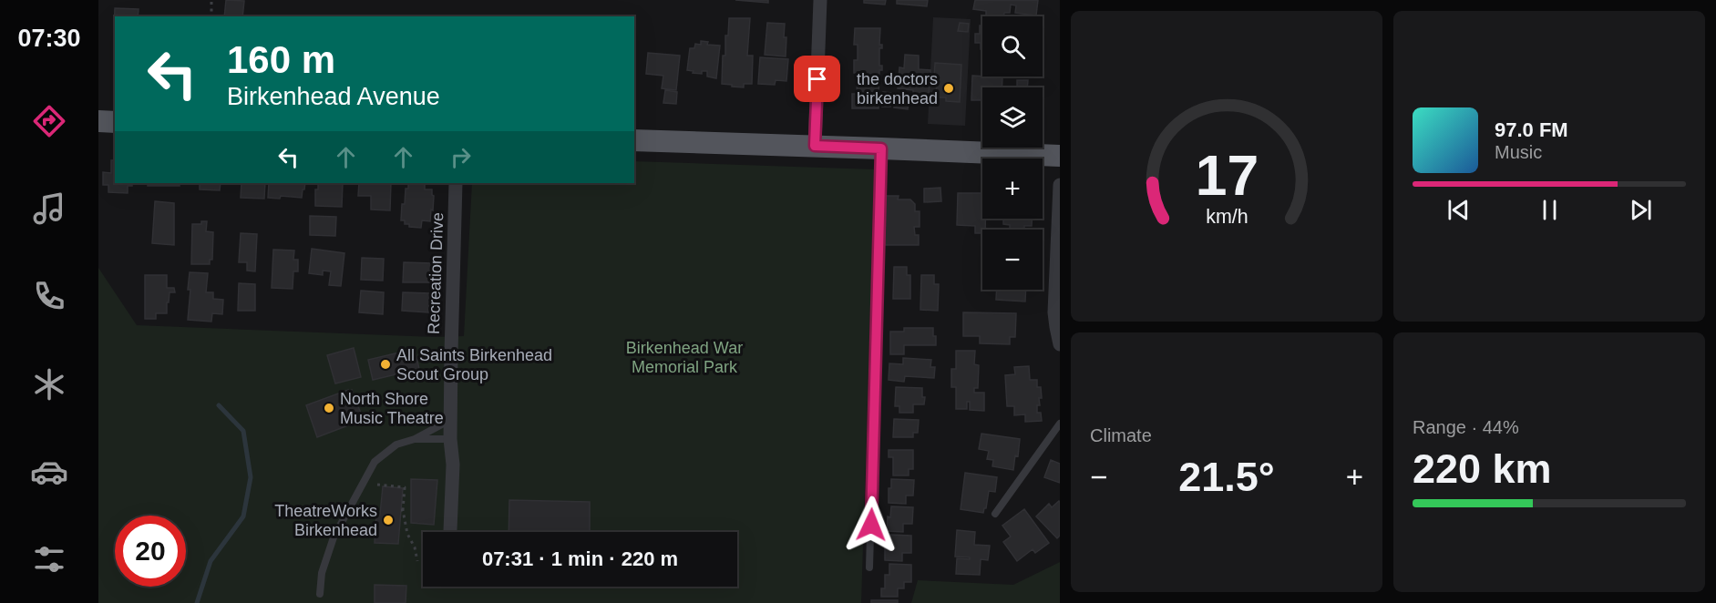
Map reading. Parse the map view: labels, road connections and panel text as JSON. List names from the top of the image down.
{
  "streets": {
    "street": ["Recreation Drive"]
  },
  "parks": ["Birkenhead War Memorial Park"],
  "places": [
    "the doctors birkenhead",
    "All Saints Birkenhead Scout Group",
    "North Shore Music Theatre",
    "TheatreWorks Birkenhead"
  ],
  "page": {
    "tabs": "07:30",
    "map_buttons": ["+", "−"],
    "turn": ["160 m", "Birkenhead Avenue"],
    "song": ["97.0 FM", "Music"],
    "tile": [
      "Climate",
      ["Range · 44%", "220 km"]
    ],
    "heat": ["−", "21.5°", "+"],
    "limit": "20",
    "trip": "07:31 · 1 min · 220 m",
    "gauge": ["17", "km/h"]
  }
}
